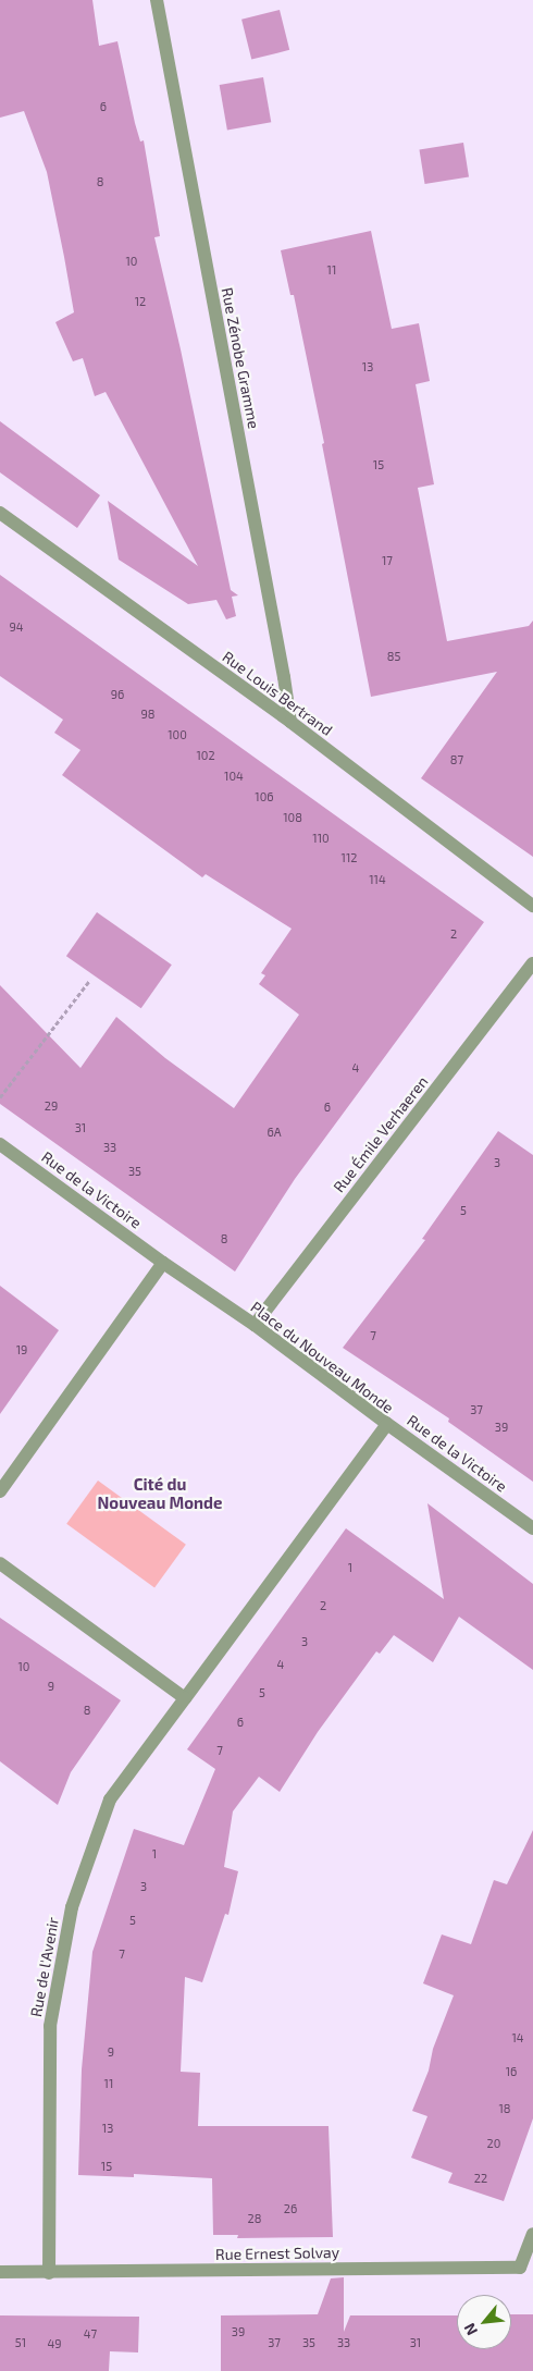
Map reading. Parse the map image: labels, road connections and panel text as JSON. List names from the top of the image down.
{
  "streets": {
    "street": [
      "Rue Zénobe Gramme",
      "Rue Louis Bertrand",
      "Rue Émile Verhaeren",
      "Rue de la Victoire",
      "Place du Nouveau Monde",
      "Rue de l'Avenir",
      "Rue Ernest Solvay"
    ]
  },
  "crossings": [
    ["Rue Zénobe Gramme", "Rue Louis Bertrand"],
    ["Rue Émile Verhaeren", "Place du Nouveau Monde"],
    ["Rue de la Victoire", "Place du Nouveau Monde"],
    ["Place du Nouveau Monde", "Rue de l'Avenir"],
    ["Rue de l'Avenir", "Rue Ernest Solvay"]
  ],
  "districts": ["Cité du Nouveau Monde"],
  "house_numbers": [
    "6",
    "8",
    "10",
    "11",
    "12",
    "13",
    "15",
    "17",
    "94",
    "85",
    "96",
    "98",
    "100",
    "102",
    "87",
    "104",
    "106",
    "108",
    "110",
    "112",
    "114",
    "2",
    "4",
    "29",
    "6",
    "31",
    "6A",
    "33",
    "3",
    "35",
    "5",
    "8",
    "7",
    "19",
    "37",
    "39",
    "1",
    "2",
    "3",
    "4",
    "10",
    "9",
    "5",
    "8",
    "6",
    "7",
    "1",
    "3",
    "5",
    "7",
    "14",
    "9",
    "16",
    "11",
    "18",
    "13",
    "20",
    "15",
    "22",
    "26",
    "28",
    "39",
    "47",
    "51",
    "37",
    "35",
    "33",
    "31",
    "49"
  ],
  "north": "bottom left"
}
